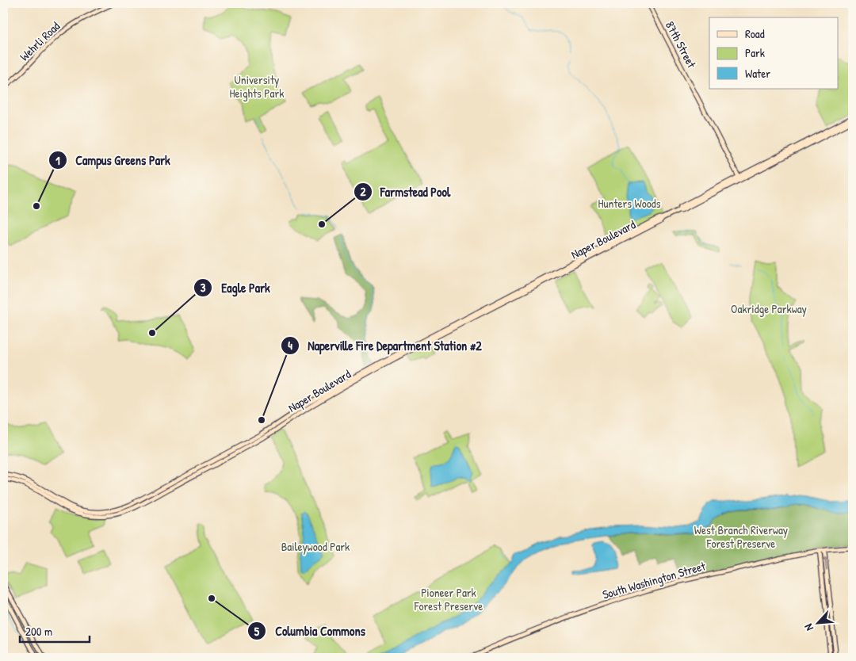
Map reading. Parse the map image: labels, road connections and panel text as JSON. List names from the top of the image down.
{
  "streets": {
    "main road": [
      "Wehrli Road",
      "87th Street",
      "Naper Boulevard",
      "South Washington Street"
    ]
  },
  "crossings": [
    ["87th Street", "Naper Boulevard"]
  ],
  "parks": [
    "University Heights Park",
    "Hunters Woods",
    "Oakridge Parkway",
    "West Branch Riverway Forest Preserve",
    "Baileywood Park",
    "Pioneer Park Forest Preserve"
  ],
  "places": [
    "Campus Greens Park",
    "Farmstead Pool",
    "Eagle Park",
    "Naperville Fire Department Station #2",
    "Columbia Commons"
  ],
  "legend": ["Road", "Park", "Water"],
  "scale_bar": "200 m",
  "north": "bottom left"
}
